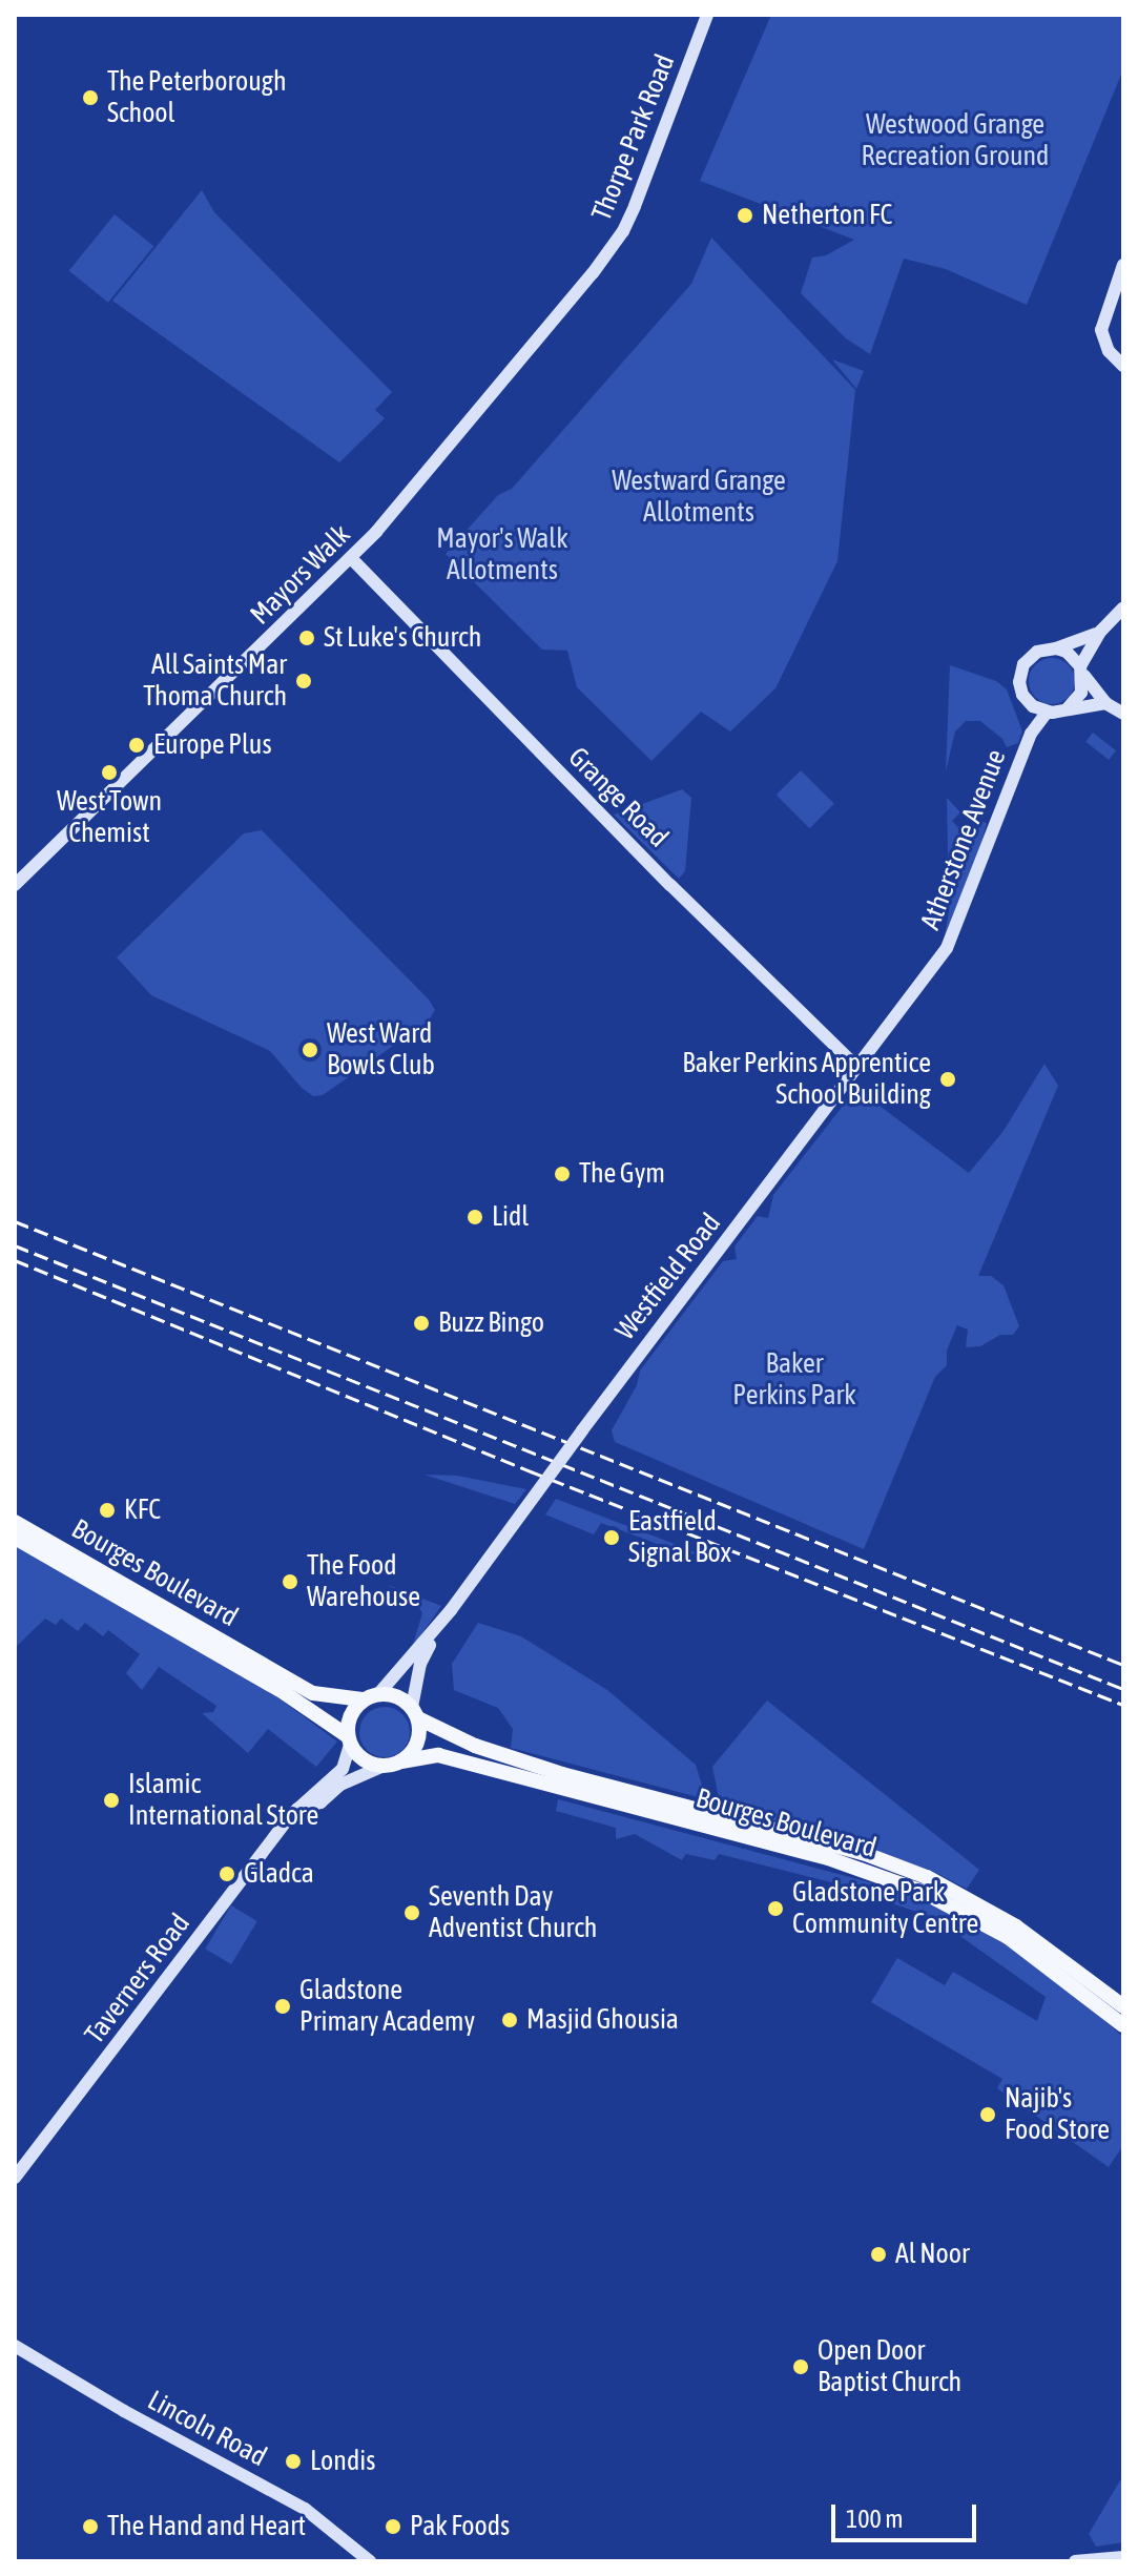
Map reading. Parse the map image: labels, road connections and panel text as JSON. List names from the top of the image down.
{
  "streets": {
    "main road": ["Bourges Boulevard"],
    "street": [
      "Thorpe Park Road",
      "Mayors Walk",
      "Grange Road",
      "Atherstone Avenue",
      "Westfield Road",
      "Taverners Road",
      "Lincoln Road"
    ]
  },
  "crossings": [
    ["Thorpe Park Road", "Mayors Walk"],
    ["Mayors Walk", "Grange Road"],
    ["Grange Road", "Westfield Road"],
    ["Atherstone Avenue", "Westfield Road"],
    ["Westfield Road", "Bourges Boulevard"],
    ["Westfield Road", "Taverners Road"],
    ["Bourges Boulevard", "Taverners Road"]
  ],
  "parks": [
    "Westwood Grange Recreation Ground",
    "Westward Grange Allotments",
    "Mayor's Walk Allotments",
    "Baker Perkins Park"
  ],
  "places": [
    "The Peterborough School",
    "Netherton FC",
    "St Luke's Church",
    "All Saints Mar Thoma Church",
    "Europe Plus",
    "West Town Chemist",
    "West Ward Bowls Club",
    "Baker Perkins Apprentice School Building",
    "The Gym",
    "Lidl",
    "Buzz Bingo",
    "KFC",
    "Eastfield Signal Box",
    "The Food Warehouse",
    "Islamic International Store",
    "Gladca",
    "Gladstone Park Community Centre",
    "Seventh Day Adventist Church",
    "Gladstone Primary Academy",
    "Masjid Ghousia",
    "Najib's Food Store",
    "Al Noor",
    "Open Door Baptist Church",
    "Londis",
    "The Hand and Heart",
    "Pak Foods"
  ],
  "scale_bar": "100 m"
}
